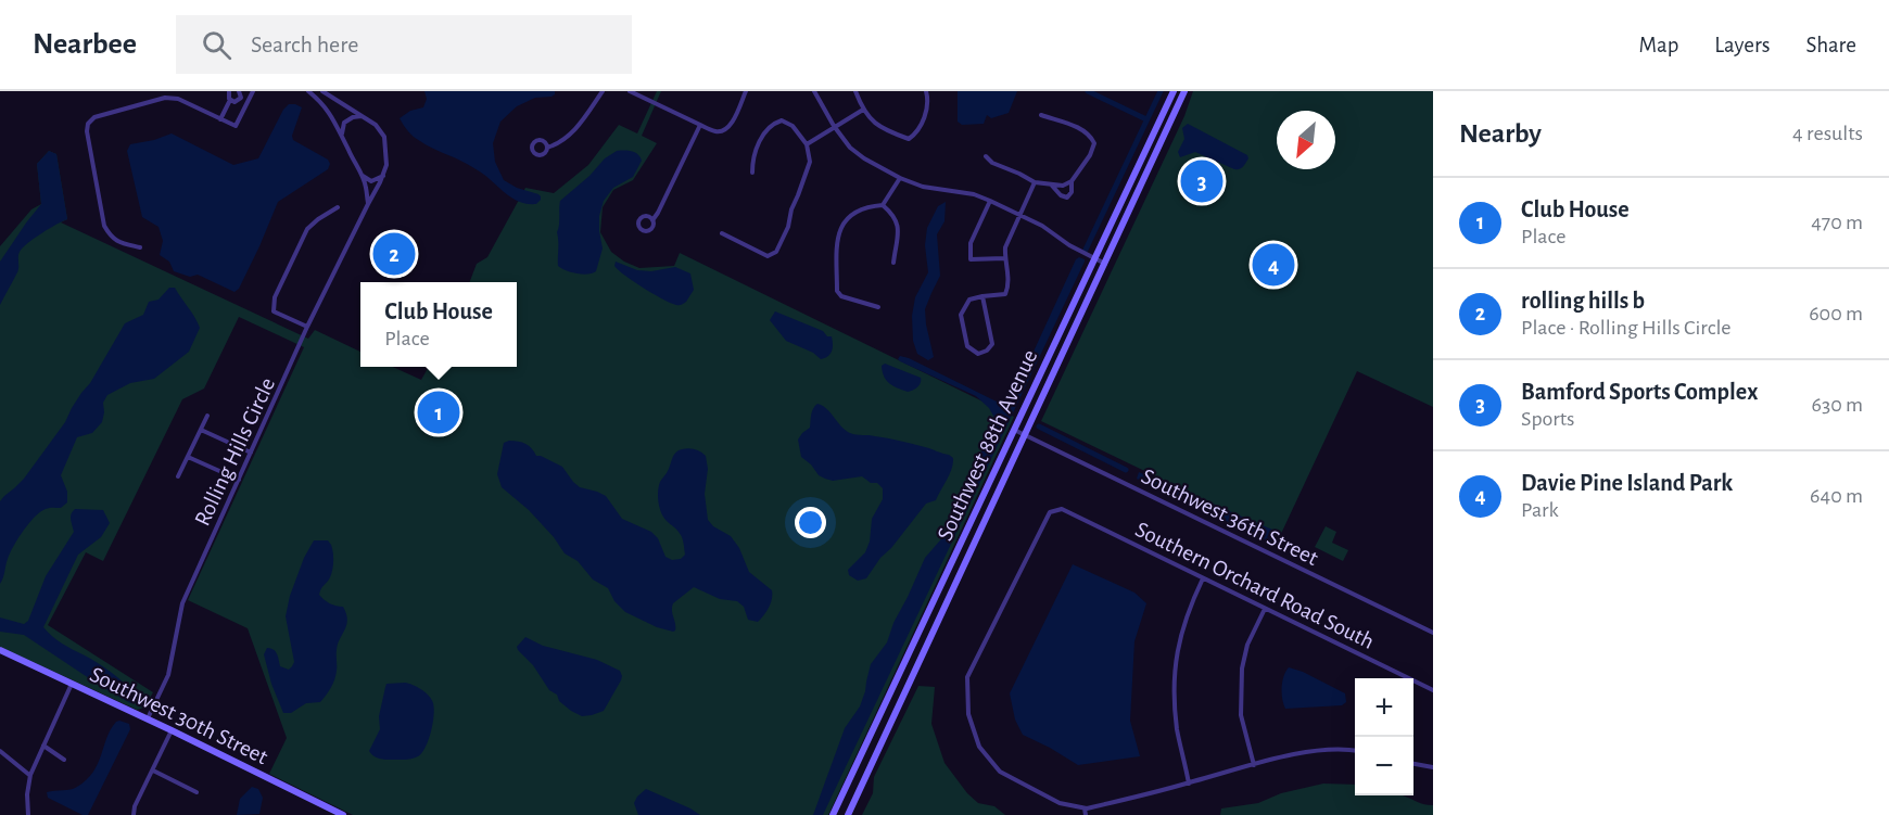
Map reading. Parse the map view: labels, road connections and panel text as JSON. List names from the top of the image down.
{
  "streets": {
    "main road": ["Southwest 88th Avenue", "Southwest 30th Street"],
    "street": ["Rolling Hills Circle", "Southwest 36th Street", "Southern Orchard Road South"]
  },
  "crossings": [
    ["Southwest 88th Avenue", "Southwest 36th Street"],
    ["Rolling Hills Circle", "Southwest 30th Street"]
  ],
  "north": "bottom left",
  "page": {
    "header": "Nearbee",
    "search": "Search here",
    "nav": ["Map", "Layers", "Share"],
    "heading": ["Nearby", "4 results"],
    "pins": [
      "3",
      "2",
      "4",
      "1"
    ],
    "list": [
      {
        "mark": "1",
        "name": "Club House",
        "note": "Place",
        "value": "470 m"
      },
      {
        "mark": "2",
        "name": "rolling hills b",
        "note": "Place · Rolling Hills Circle",
        "value": "600 m"
      },
      {
        "mark": "3",
        "name": "Bamford Sports Complex",
        "note": "Sports",
        "value": "630 m"
      },
      {
        "mark": "4",
        "name": "Davie Pine Island Park",
        "note": "Park",
        "value": "640 m"
      }
    ],
    "popup": ["Club House", "Place"],
    "map_buttons": ["+", "−"]
  }
}
